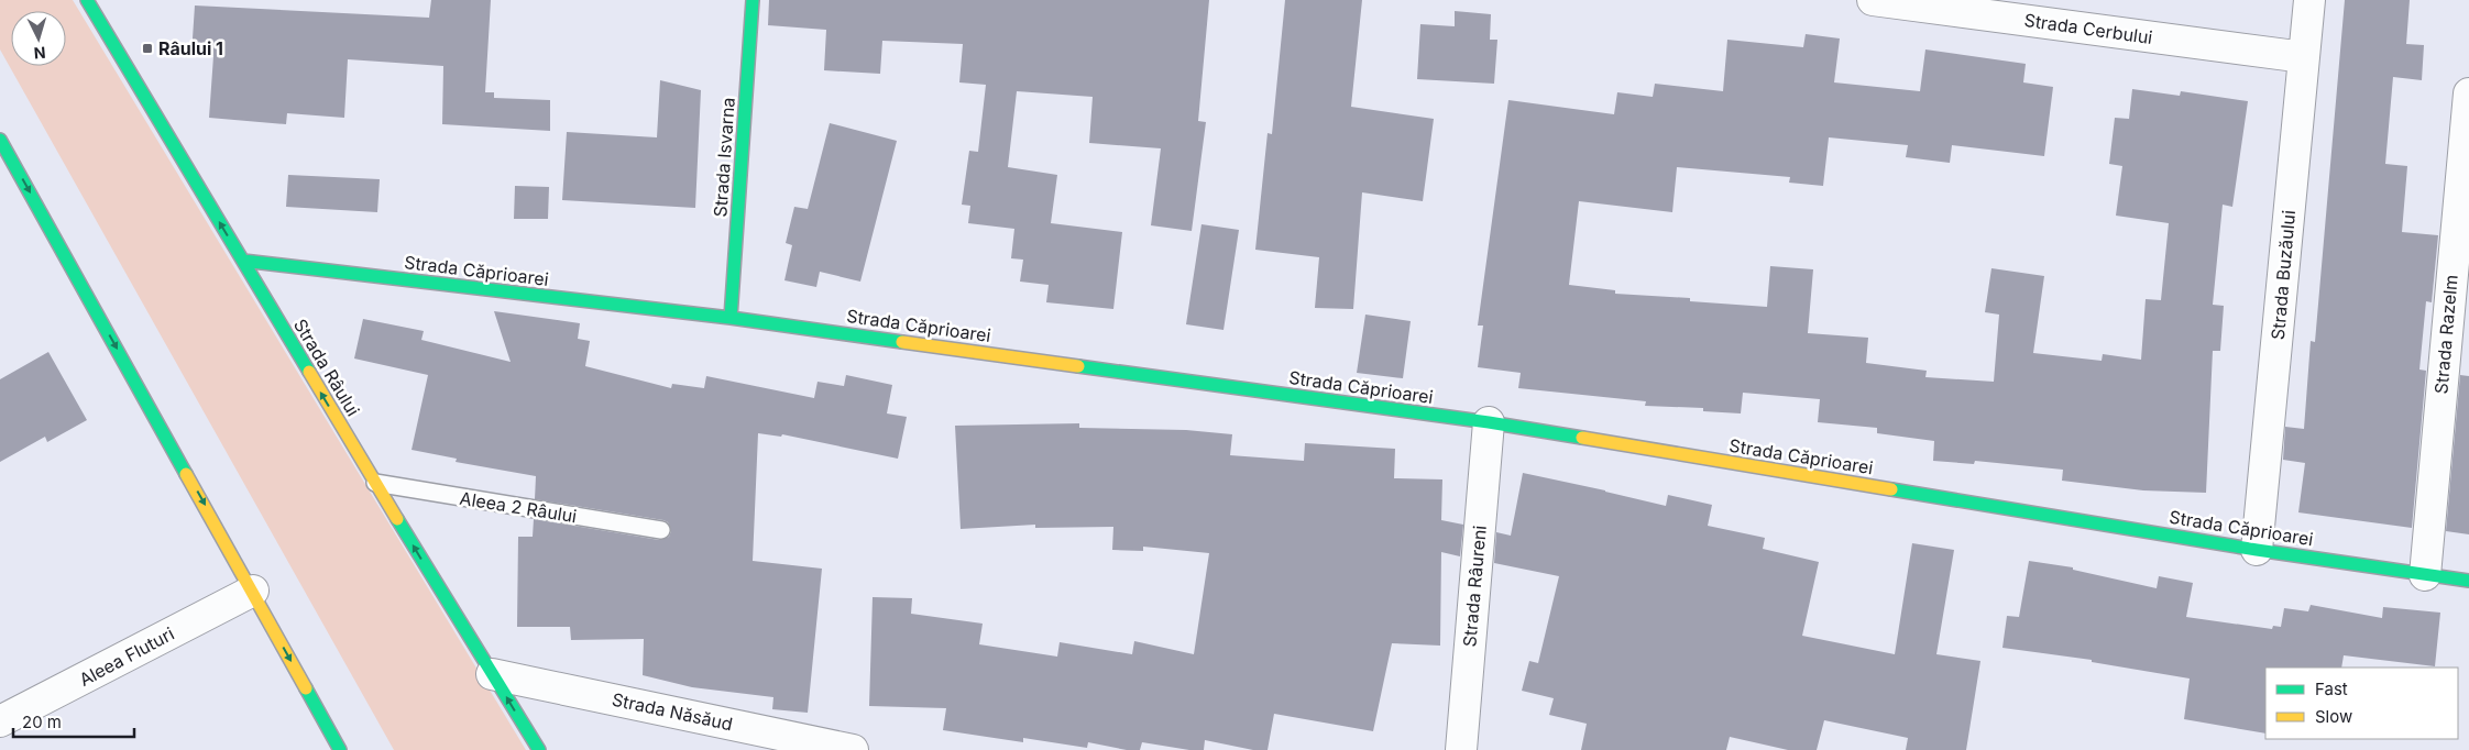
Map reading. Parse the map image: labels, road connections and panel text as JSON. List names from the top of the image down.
{
  "streets": {
    "street": [
      "Strada Cerbului",
      "Strada Isvarna",
      "Strada Căprioarei",
      "Strada Buzăului",
      "Strada Razelm",
      "Strada Râului",
      "Strada Râureni",
      "Aleea Fluturi",
      "Strada Năsăud"
    ],
    "lane": ["Aleea 2 Râului"]
  },
  "crossings": [
    ["Strada Cerbului", "Strada Buzăului"],
    ["Strada Isvarna", "Strada Căprioarei"],
    ["Strada Căprioarei", "Strada Buzăului"],
    ["Strada Căprioarei", "Strada Razelm"],
    ["Strada Căprioarei", "Strada Râului"],
    ["Strada Căprioarei", "Strada Râureni"],
    ["Strada Râului", "Aleea 2 Râului"],
    ["Strada Râului", "Strada Năsăud"]
  ],
  "one_way": ["Strada Râului"],
  "places": {
    "transit": ["Râului 1"]
  },
  "legend": ["Fast", "Slow"],
  "scale_bar": "20 m",
  "north": "bottom"
}
